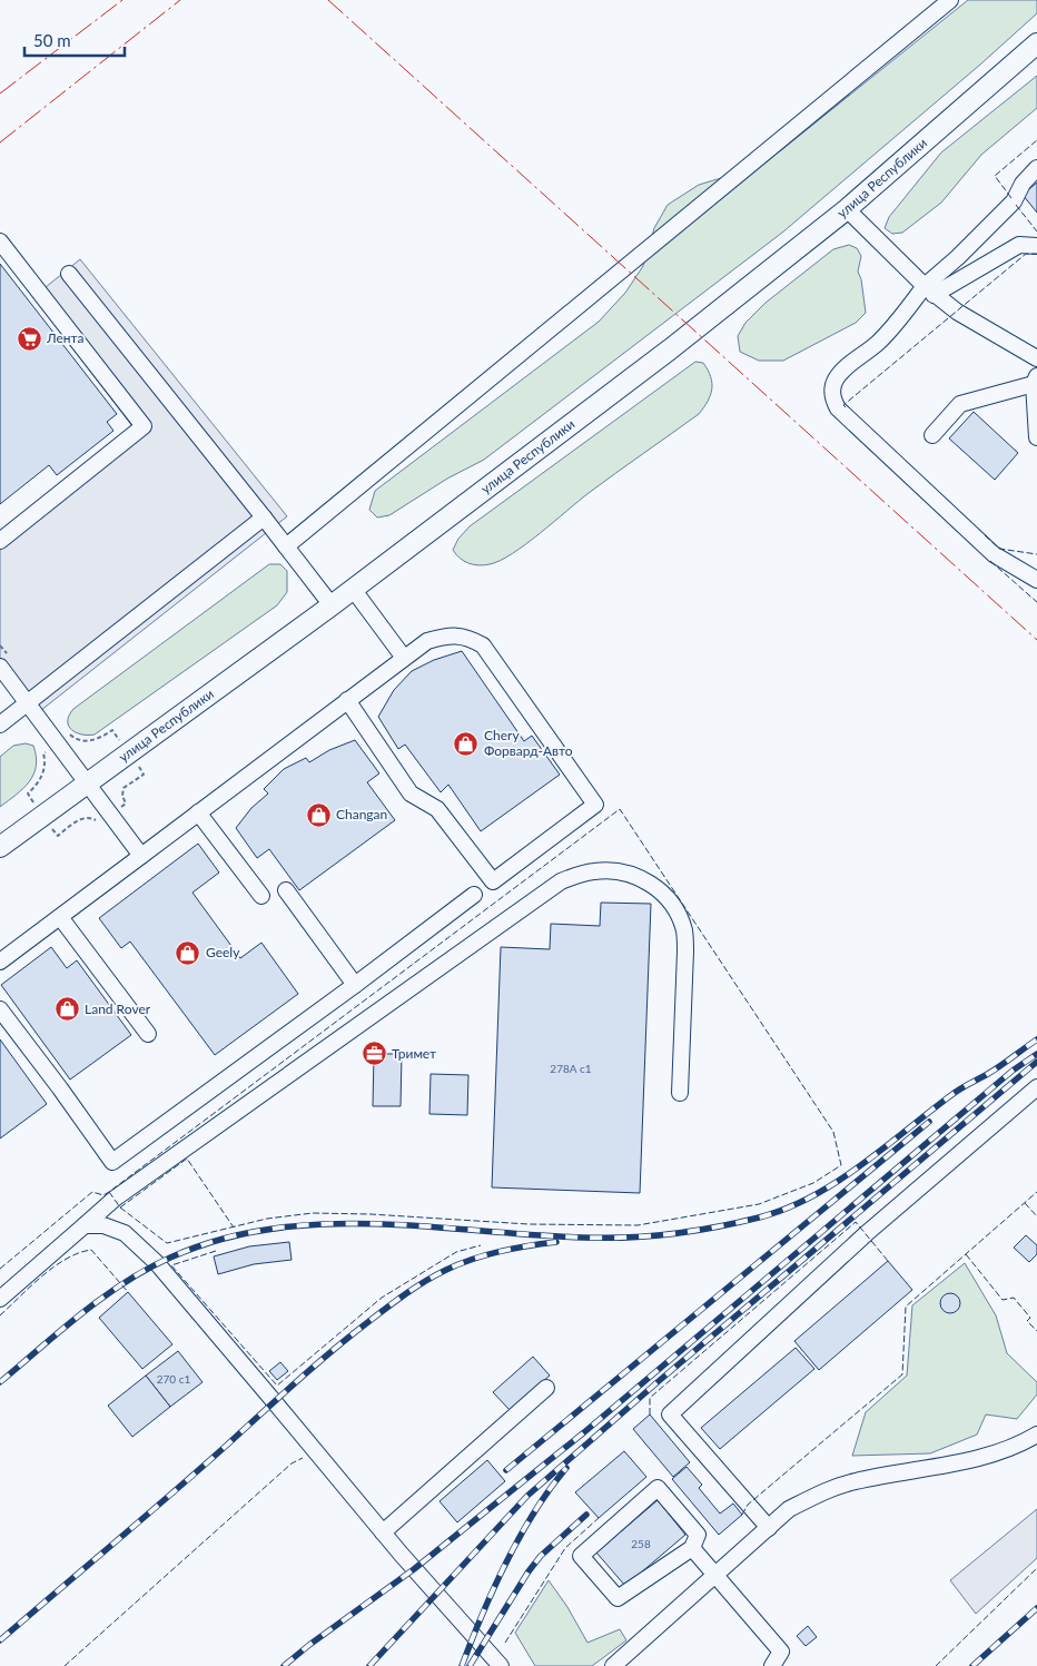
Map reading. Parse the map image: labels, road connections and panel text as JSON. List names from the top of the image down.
{
  "streets": {
    "main road": ["улица Республики"]
  },
  "places": {
    "supermarket": ["Лента"],
    "shop": [
      "Chery Форвард-Авто",
      "Changan",
      "Geely",
      "Land Rover"
    ],
    "office": ["Тримет"]
  },
  "house_numbers": ["278А с1", "270 с1", "258"],
  "scale_bar": "50 m"
}
